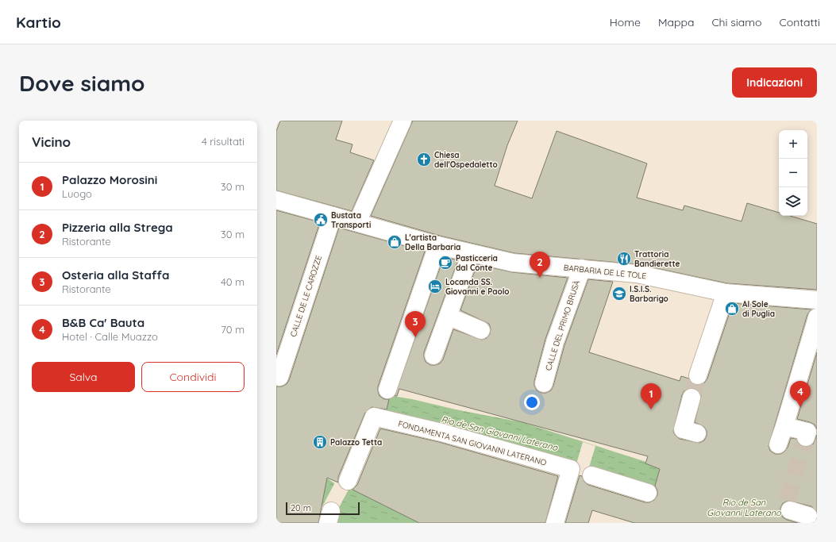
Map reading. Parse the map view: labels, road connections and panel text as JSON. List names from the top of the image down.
{
  "streets": {
    "street": [
      "BARBARIA DE LE TOLE",
      "CALLE DE LE CAROZZE",
      "CALLE DEL PRIMO BRUSÀ",
      "FONDAMENTA SAN GIOVANNI LATERANO"
    ]
  },
  "crossings": [
    ["BARBARIA DE LE TOLE", "CALLE DE LE CAROZZE"],
    ["BARBARIA DE LE TOLE", "CALLE DEL PRIMO BRUSÀ"]
  ],
  "water": ["Rio de San Giovanni Laterano"],
  "places": {
    "church": ["Chiesa dell'Ospedaletto"],
    "public building": ["Bustata Transporti"],
    "shop": ["L'artista Della Barbaria", "Al Sole di Puglia"],
    "restaurant": ["Trattoria Bandierette"],
    "cafe": ["Pasticceria dal Conte"],
    "hotel": ["Locanda SS. Giovanni e Paolo"],
    "school or university": ["I.S.I.S. Barbarigo"],
    "building": ["Palazzo Tetta"]
  },
  "scale_bar": "20 m",
  "page": {
    "header": "Kartio",
    "nav": [
      "Home",
      "Mappa",
      "Chi siamo",
      "Contatti"
    ],
    "buttons": [
      "Indicazioni",
      ["Salva", "Condividi"]
    ],
    "title": "Dove siamo",
    "heading": ["Vicino", "4 risultati"],
    "map_buttons": ["+", "−"],
    "list": [
      {
        "mark": "1",
        "name": "Palazzo Morosini",
        "note": "Luogo",
        "value": "30 m"
      },
      {
        "mark": "2",
        "name": "Pizzeria alla Strega",
        "note": "Ristorante",
        "value": "30 m"
      },
      {
        "mark": "3",
        "name": "Osteria alla Staffa",
        "note": "Ristorante",
        "value": "40 m"
      },
      {
        "mark": "4",
        "name": "B&B Ca' Bauta",
        "note": "Hotel · Calle Muazzo",
        "value": "70 m"
      }
    ],
    "pins": [
      "2",
      "3",
      "4",
      "1"
    ],
    "scale": "20 m"
  }
}
